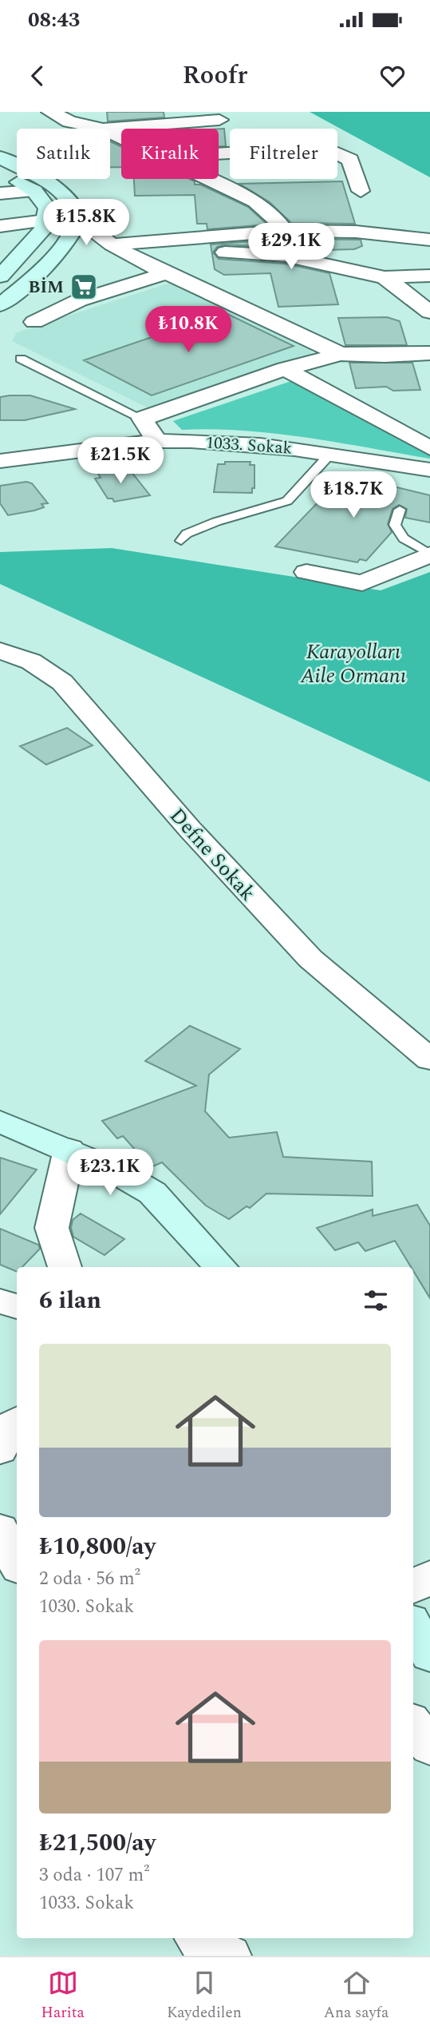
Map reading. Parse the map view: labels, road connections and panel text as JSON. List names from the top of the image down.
{
  "streets": {
    "street": ["1033. Sokak", "Defne Sokak"]
  },
  "parks": ["Karayolları Aile Ormanı"],
  "places": {
    "supermarket": ["BİM"]
  },
  "page": {
    "status": "08:43",
    "header": "Roofr",
    "chip": ["Satılık", "Kiralık", "Filtreler"],
    "price": [
      "₺15.8K",
      "₺29.1K",
      "₺10.8K",
      "₺21.5K",
      "₺18.7K",
      "₺23.1K"
    ],
    "heading": "6 ilan",
    "list": [
      {
        "name": "₺10,800/ay",
        "note": "2 oda · 56 m² · 1030. Sokak"
      },
      {
        "name": "₺21,500/ay",
        "note": "3 oda · 107 m² · 1033. Sokak"
      }
    ],
    "tabs": ["Harita", "Kaydedilen", "Ana sayfa"]
  }
}
